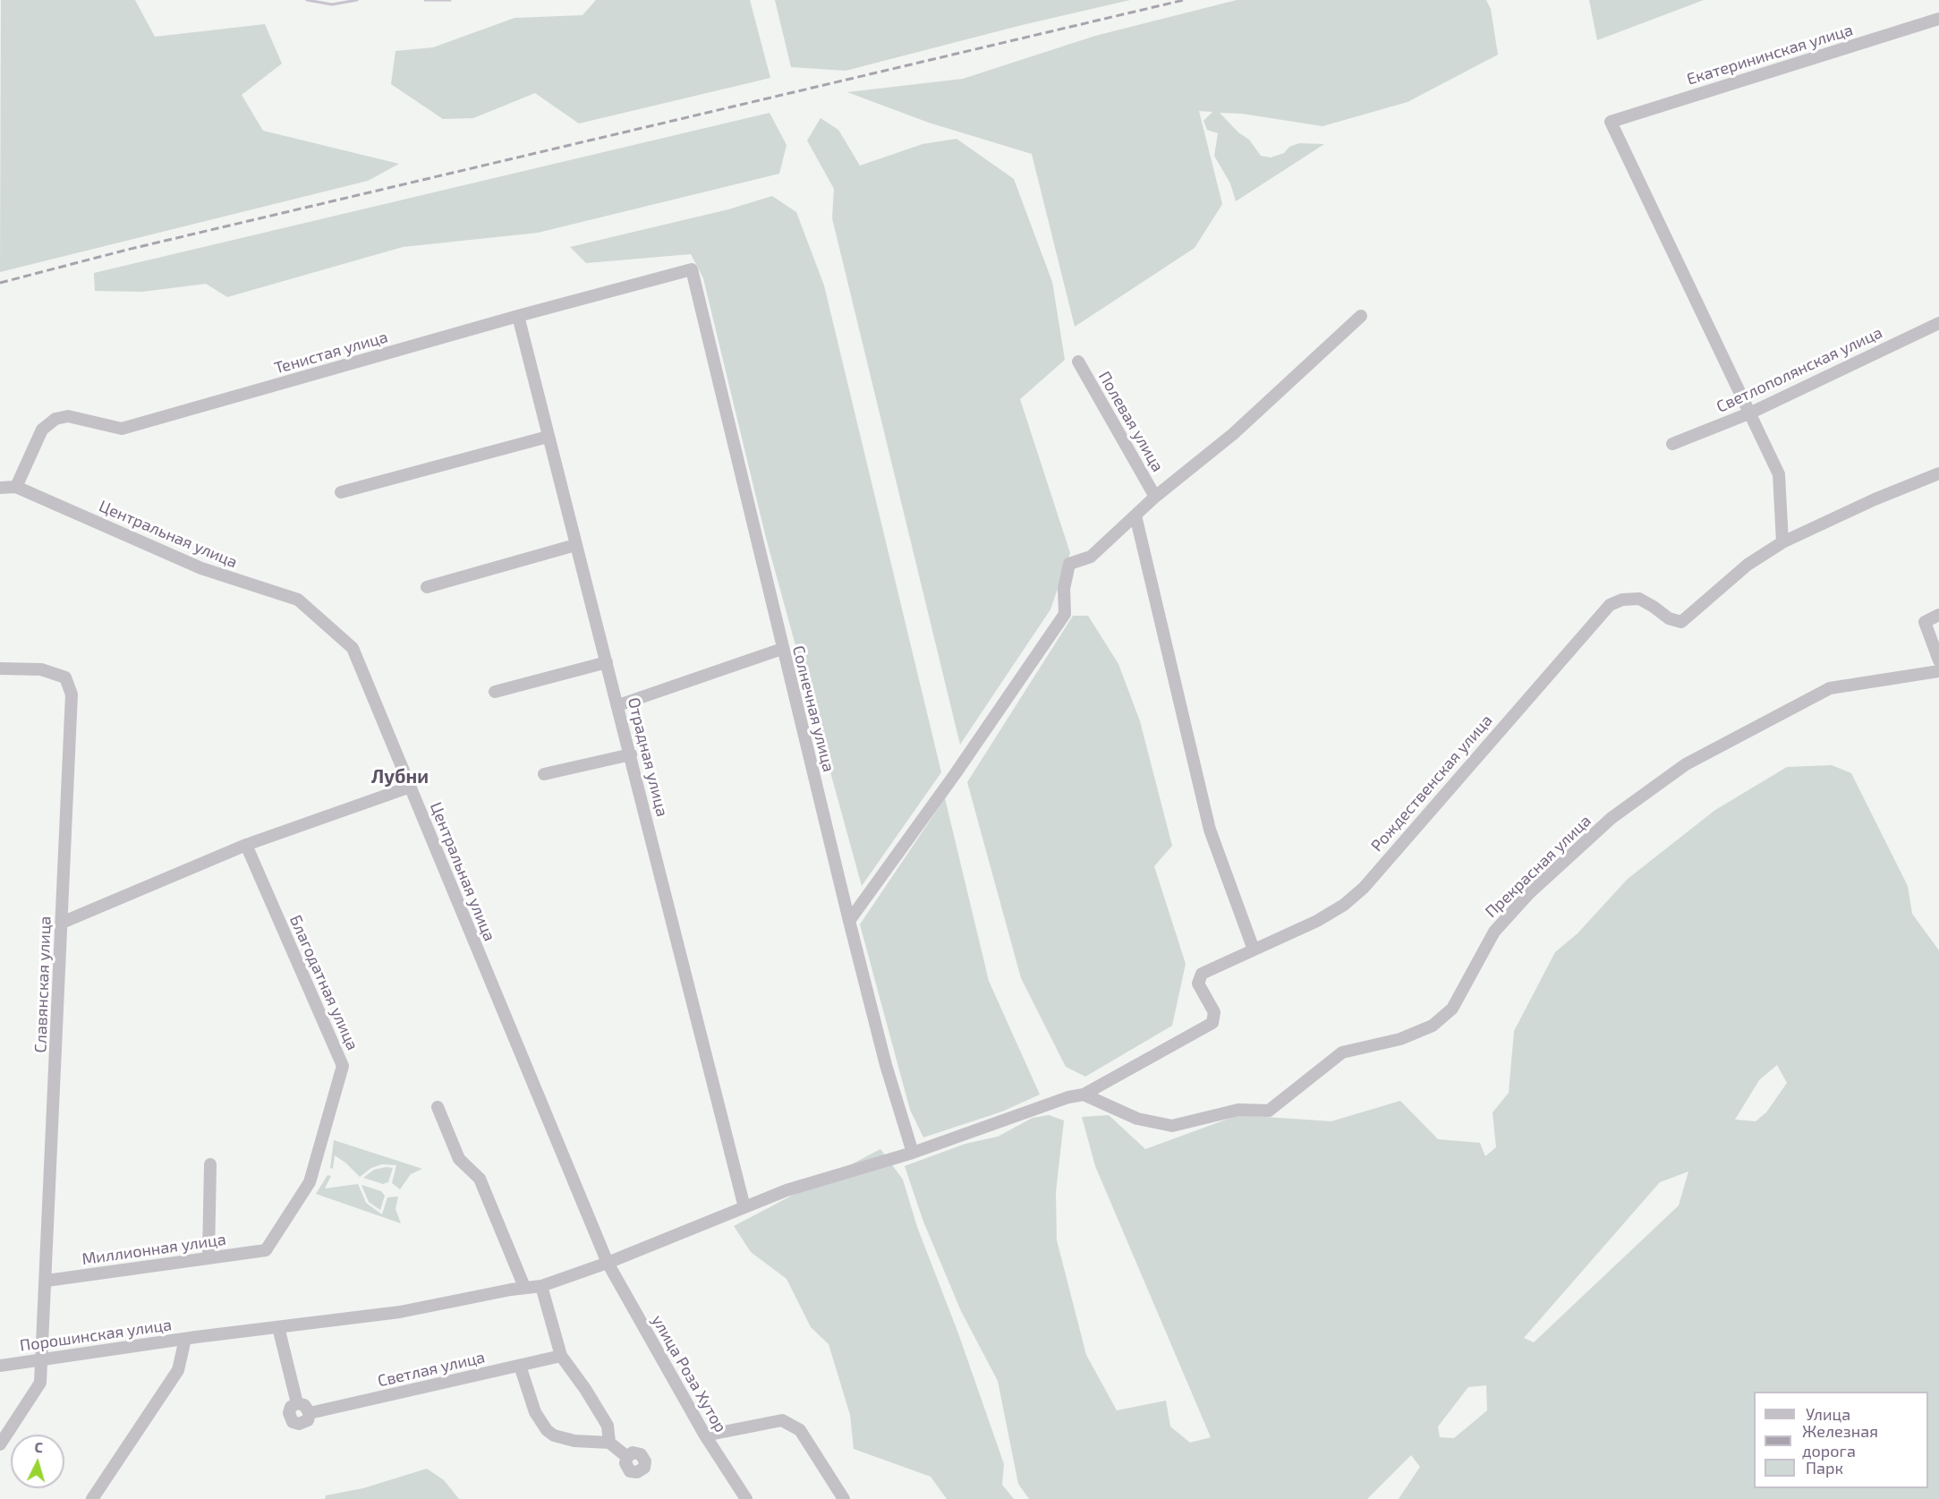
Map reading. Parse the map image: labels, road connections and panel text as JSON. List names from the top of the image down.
{
  "streets": {
    "street": [
      "Екатерининская улица",
      "Тенистая улица",
      "Светлополянская улица",
      "Полевая улица",
      "Центральная улица",
      "Солнечная улица",
      "Отрадная улица",
      "Рождественская улица",
      "Прекрасная улица",
      "Благодатная улица",
      "Славянская улица",
      "Миллионная улица",
      "Порошинская улица",
      "Светлая улица",
      "улица Роза Хутор"
    ]
  },
  "crossings": [
    ["Екатерининская улица", "Светлополянская улица"],
    ["Тенистая улица", "Центральная улица"],
    ["Тенистая улица", "Солнечная улица"],
    ["Тенистая улица", "Отрадная улица"],
    ["Центральная улица", "Порошинская улица"],
    ["Центральная улица", "улица Роза Хутор"],
    ["Солнечная улица", "Порошинская улица"],
    ["Отрадная улица", "Порошинская улица"],
    ["Рождественская улица", "Порошинская улица"],
    ["Прекрасная улица", "Порошинская улица"],
    ["Благодатная улица", "Миллионная улица"],
    ["Славянская улица", "Миллионная улица"],
    ["Славянская улица", "Порошинская улица"],
    ["Порошинская улица", "улица Роза Хутор"]
  ],
  "districts": ["Лубни"],
  "legend": ["Улица", "Железная дорога", "Парк"],
  "north": "top"
}
